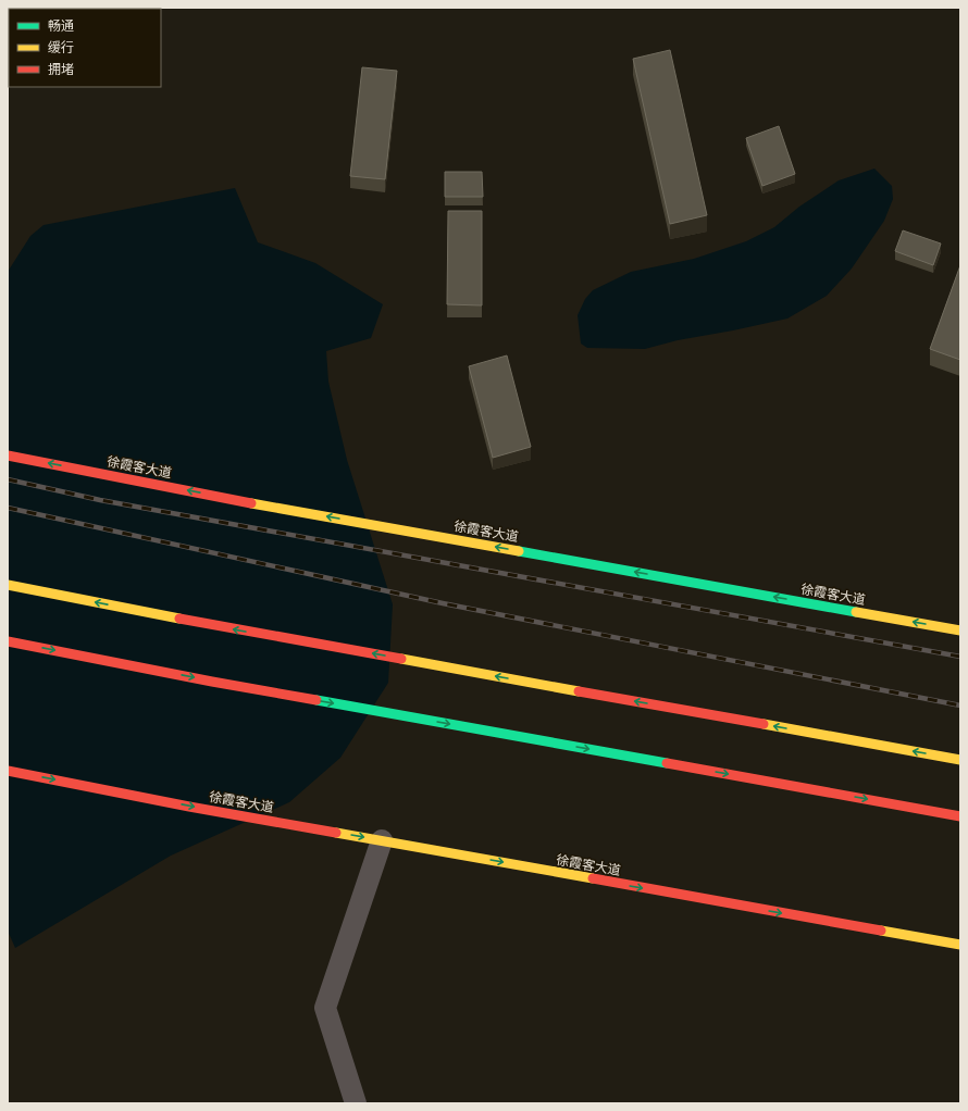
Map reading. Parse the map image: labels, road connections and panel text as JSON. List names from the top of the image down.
{
  "streets": {
    "main road": ["徐霞客大道"]
  },
  "legend": ["畅通", "缓行", "拥堵"]
}
